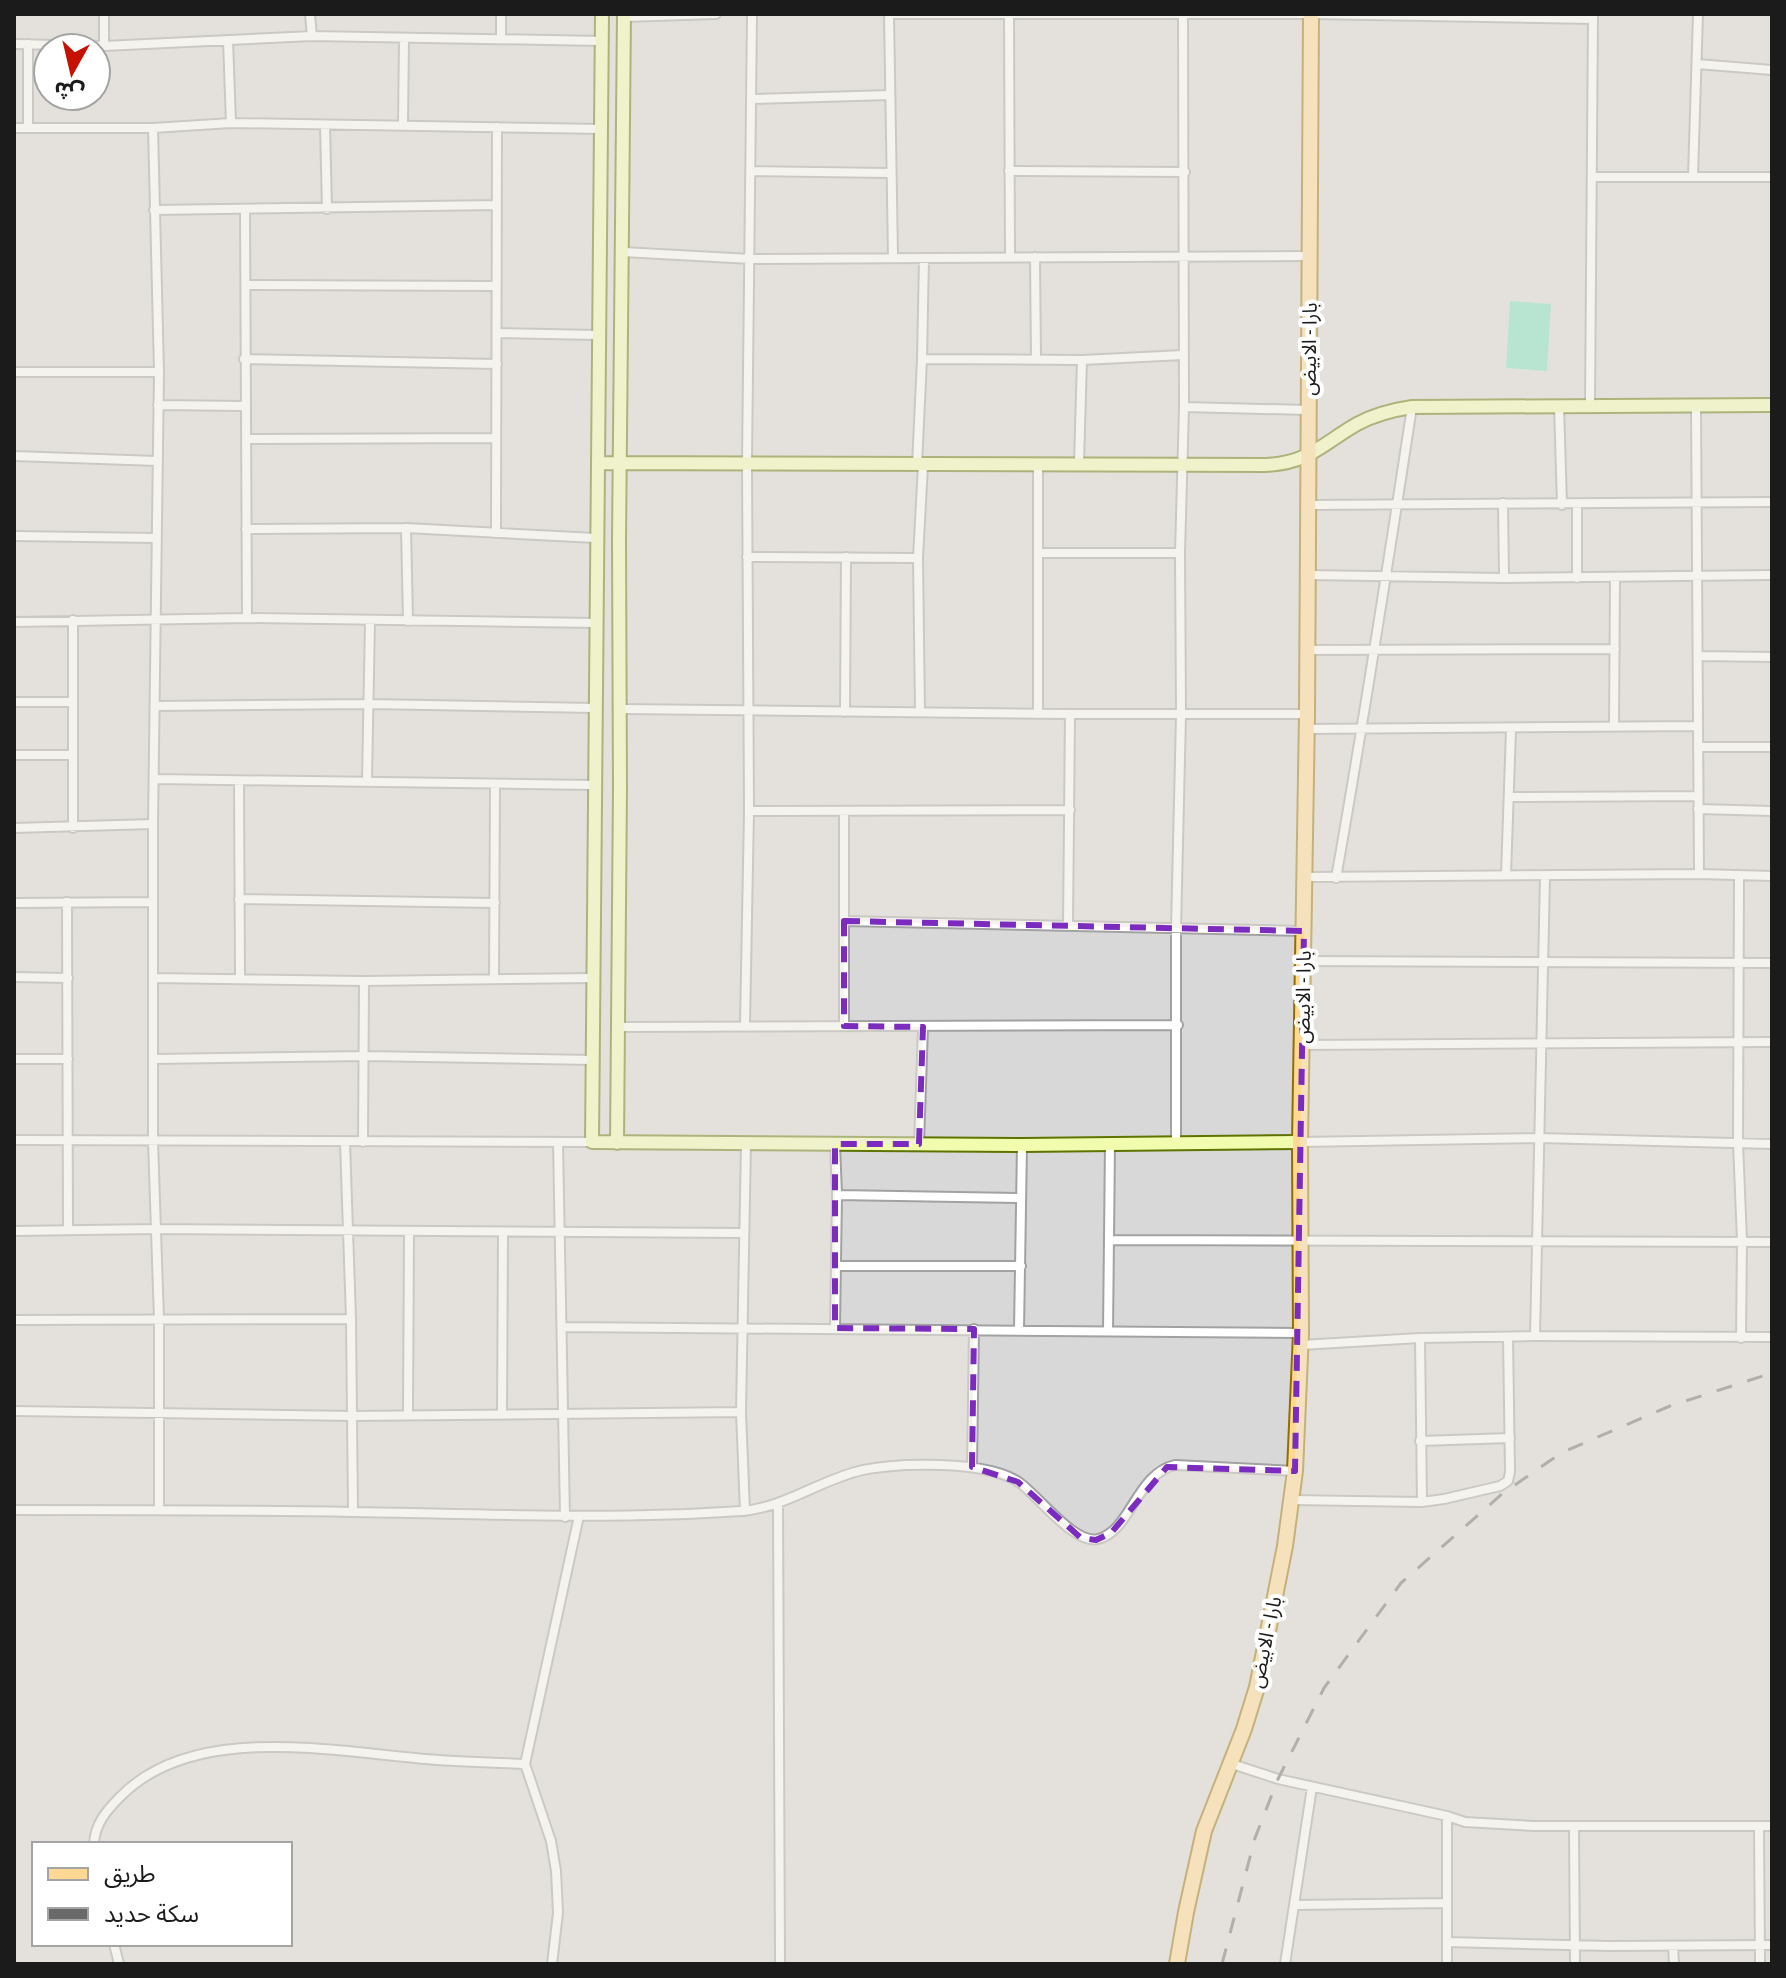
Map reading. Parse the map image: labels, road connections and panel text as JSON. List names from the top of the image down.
{
  "streets": {
    "main road": ["بارا - الابيض"]
  },
  "legend": ["طريق", "سكة حديد"],
  "north": "bottom"
}
